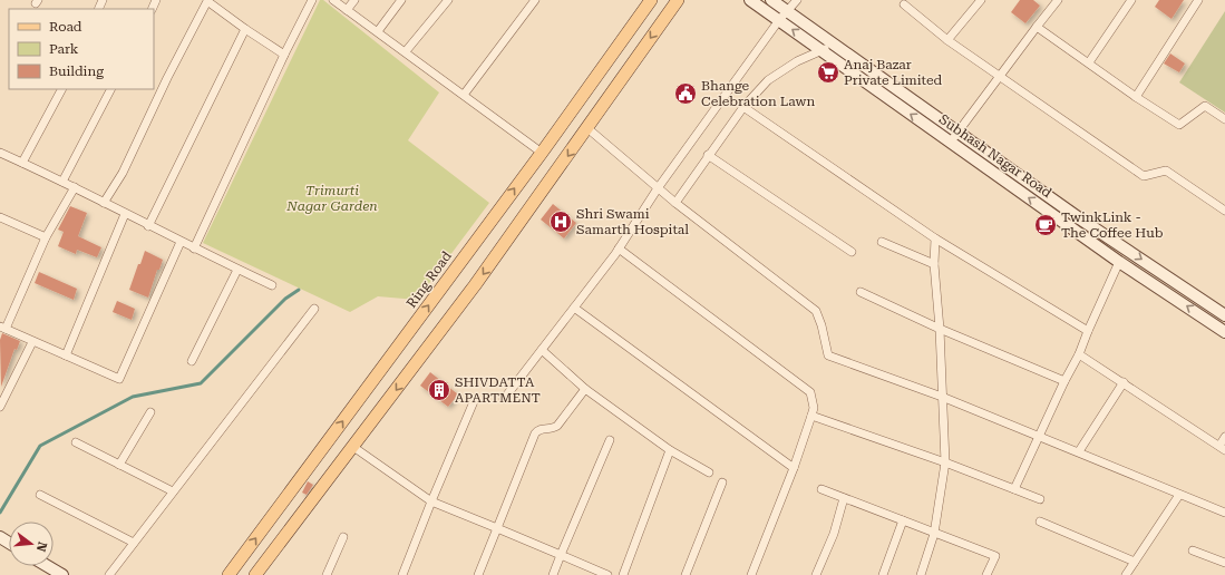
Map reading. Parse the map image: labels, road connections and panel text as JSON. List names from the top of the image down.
{
  "streets": {
    "main road": ["Ring Road"],
    "street": ["Subhash Nagar Road"]
  },
  "parks": ["Trimurti Nagar Garden"],
  "places": {
    "supermarket": ["Anaj Bazar Private Limited"],
    "public building": ["Bhange Celebration Lawn"],
    "hospital": ["Shri Swami Samarth Hospital"],
    "cafe": ["TwinkLink - The Coffee Hub"],
    "building": ["SHIVDATTA APARTMENT"]
  },
  "legend": ["Road", "Park", "Building"],
  "north": "right"
}
